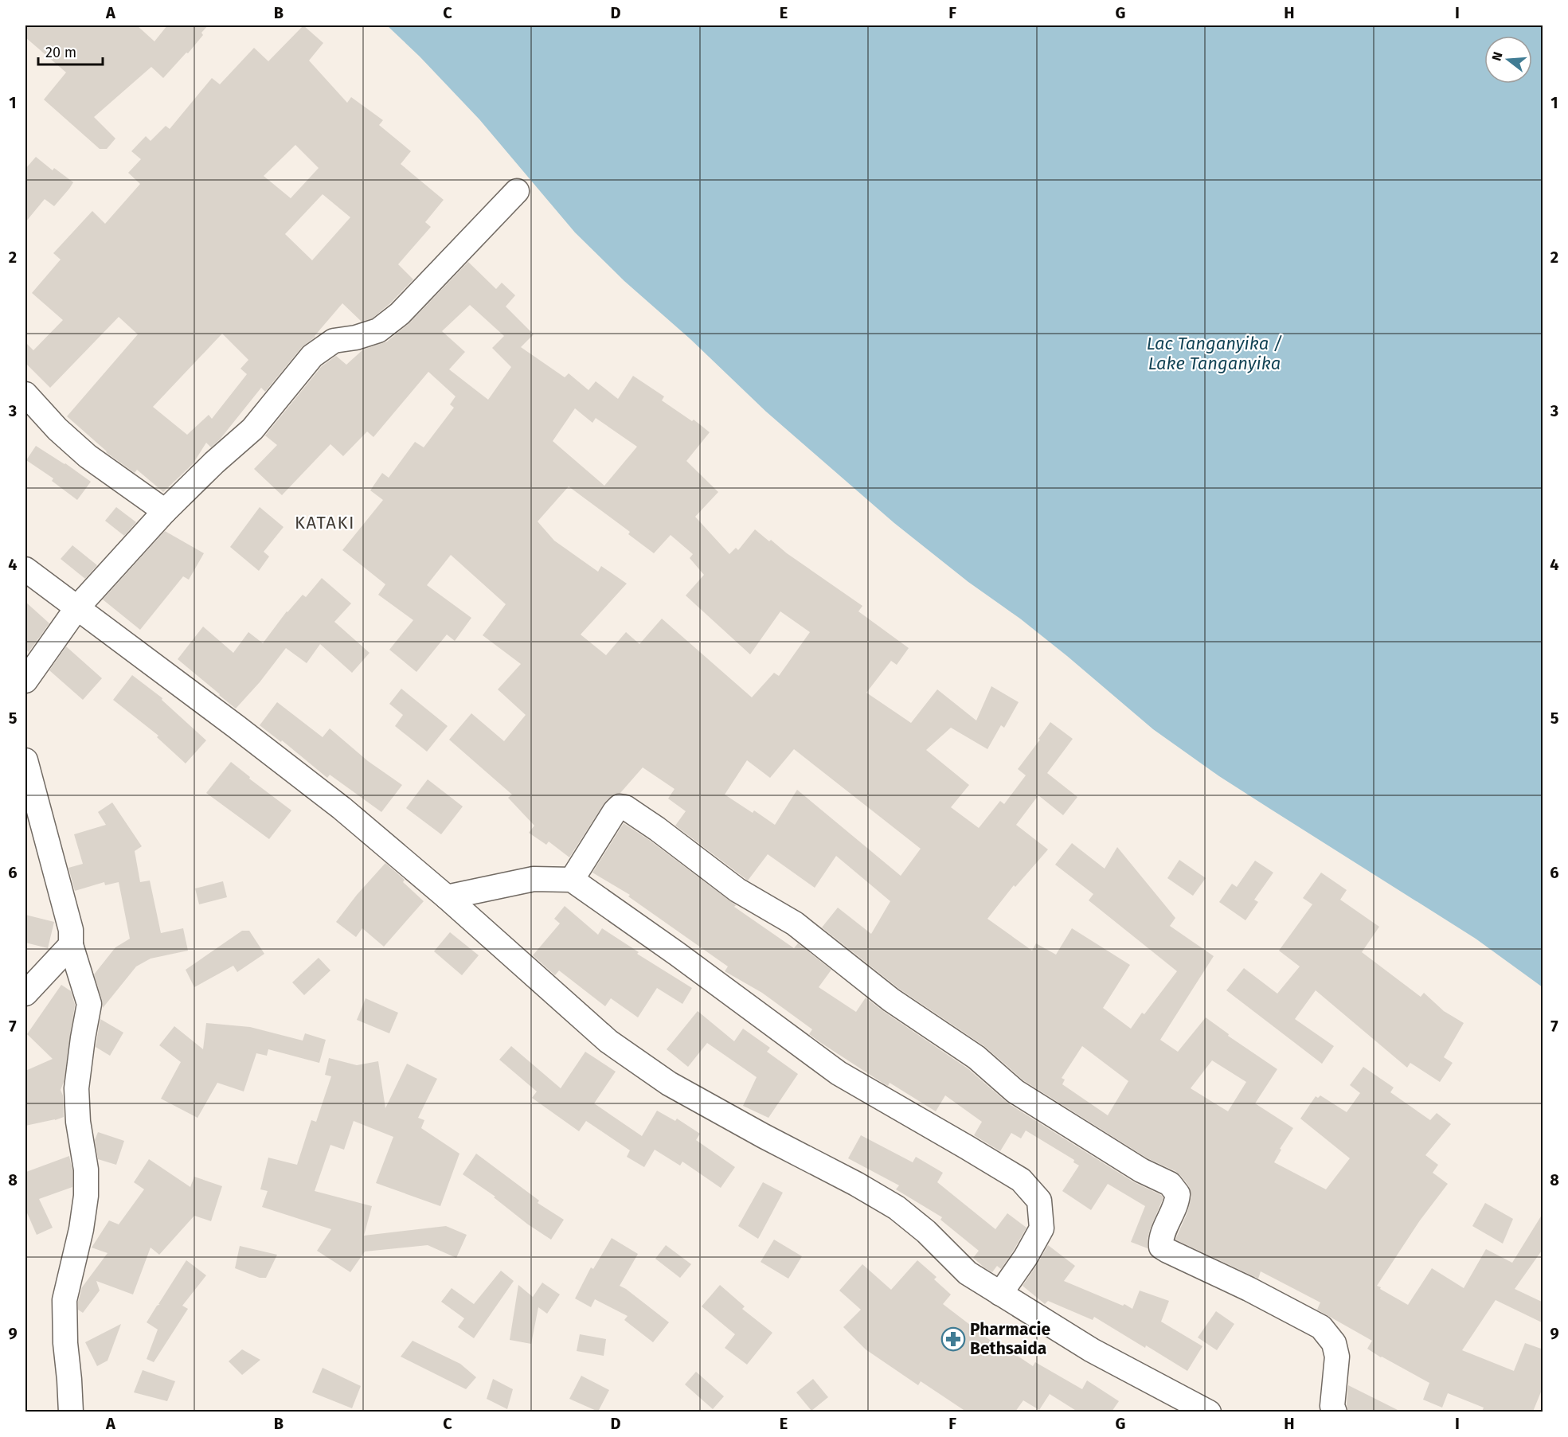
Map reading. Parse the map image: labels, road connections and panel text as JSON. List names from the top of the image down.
{
  "districts": ["KATAKI"],
  "water": ["Lac Tanganyika / Lake Tanganyika"],
  "places": {
    "pharmacy": ["Pharmacie Bethsaida"]
  },
  "scale_bar": "20 m",
  "north": "left",
  "grid": {
    "columns": [
      "A",
      "B",
      "C",
      "D",
      "E",
      "F",
      "G",
      "H",
      "I"
    ],
    "rows": [
      "1",
      "2",
      "3",
      "4",
      "5",
      "6",
      "7",
      "8",
      "9"
    ]
  }
}
